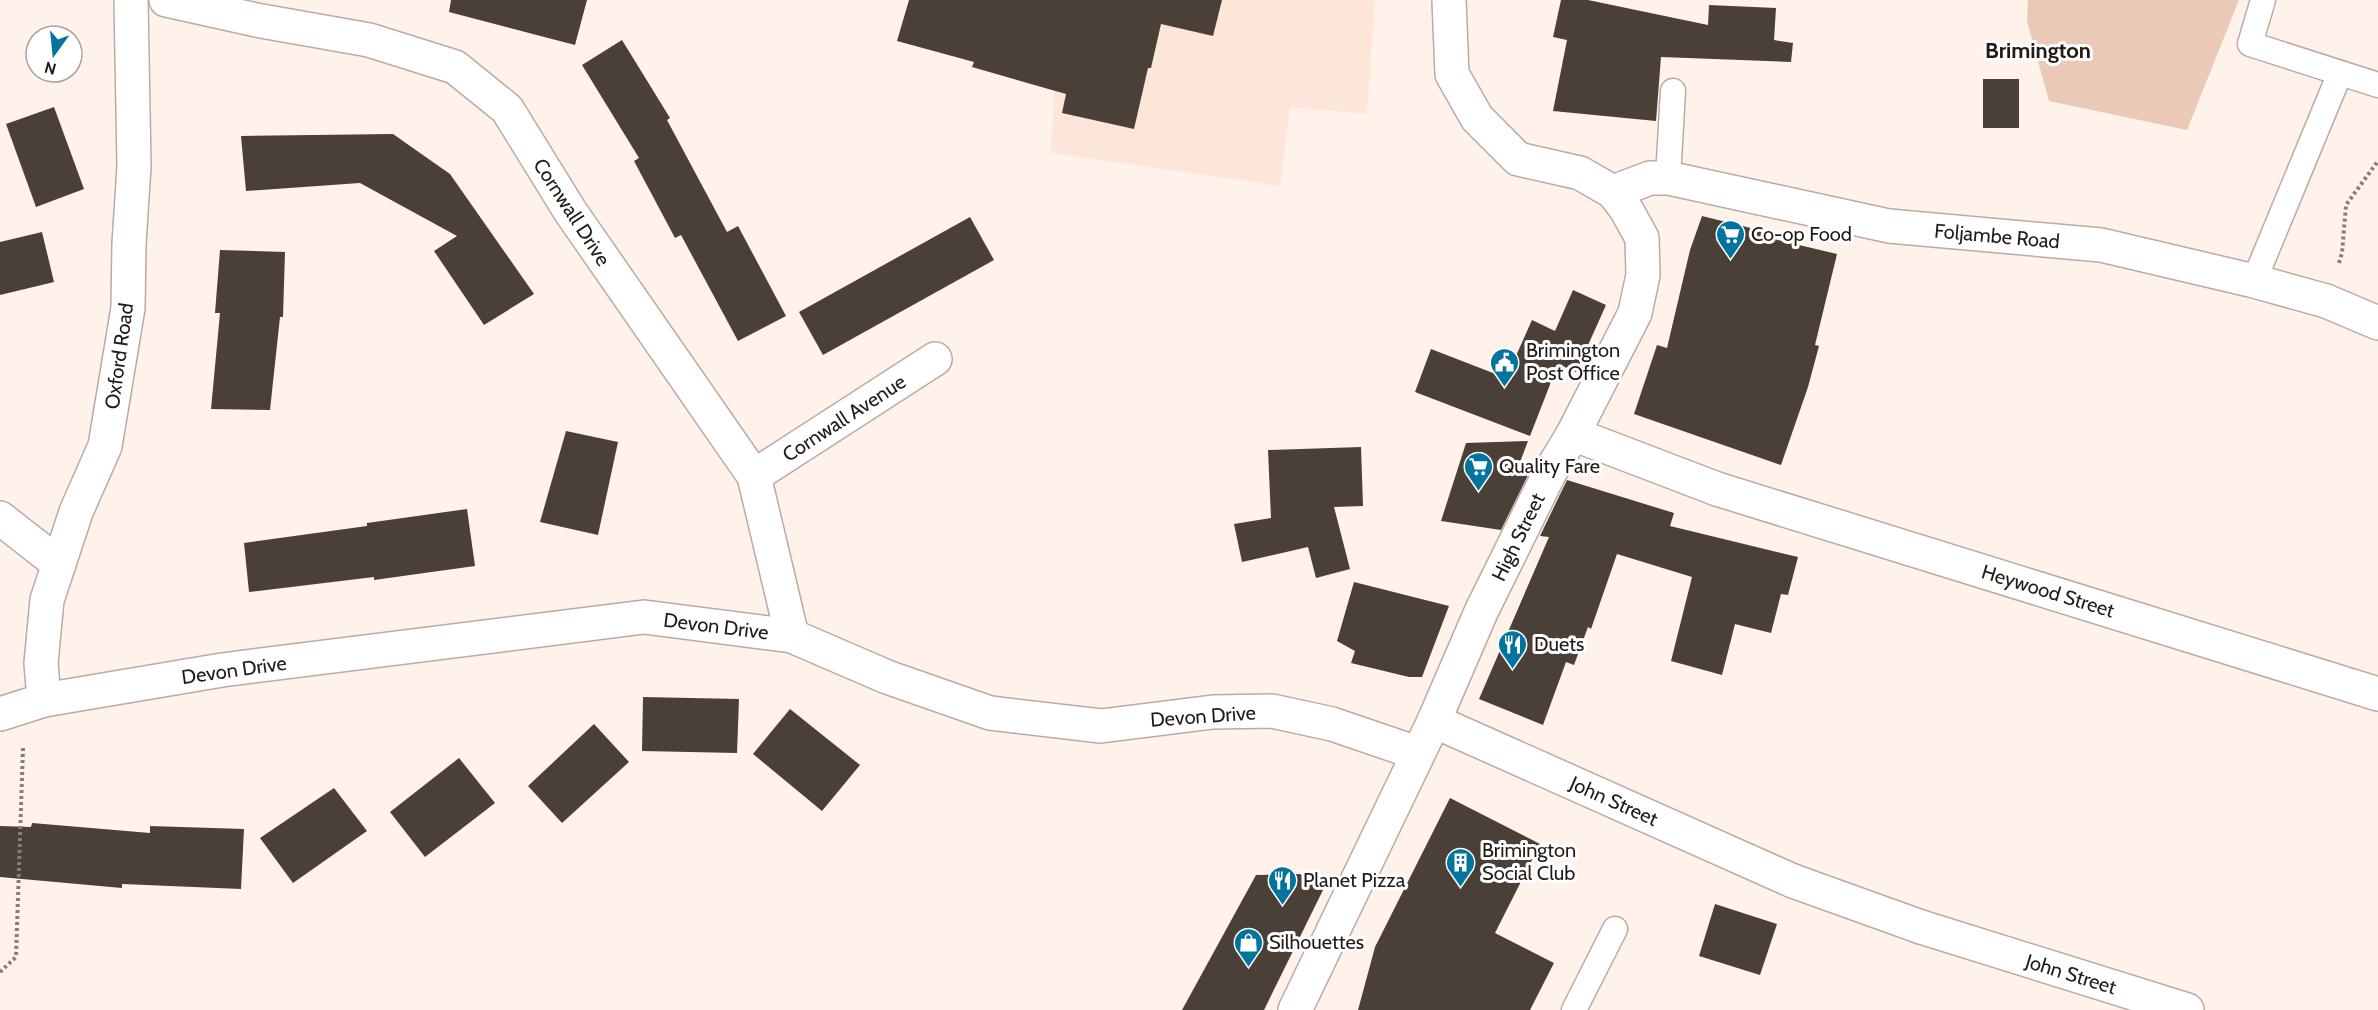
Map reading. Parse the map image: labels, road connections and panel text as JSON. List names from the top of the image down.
{
  "streets": {
    "street": [
      "Cornwall Drive",
      "Foljambe Road",
      "Oxford Road",
      "Cornwall Avenue",
      "High Street",
      "Heywood Street",
      "Devon Drive",
      "John Street"
    ]
  },
  "crossings": [
    ["Cornwall Drive", "Cornwall Avenue"],
    ["Cornwall Drive", "Devon Drive"],
    ["Foljambe Road", "High Street"],
    ["Oxford Road", "Devon Drive"],
    ["High Street", "Heywood Street"],
    ["High Street", "Devon Drive"],
    ["High Street", "John Street"]
  ],
  "districts": ["Brimington"],
  "places": {
    "supermarket": ["Co-op Food", "Quality Fare"],
    "public building": ["Brimington Post Office"],
    "restaurant": ["Duets", "Planet Pizza"],
    "building": ["Brimington Social Club"],
    "shop": ["Silhouettes"]
  },
  "north": "bottom"
}
